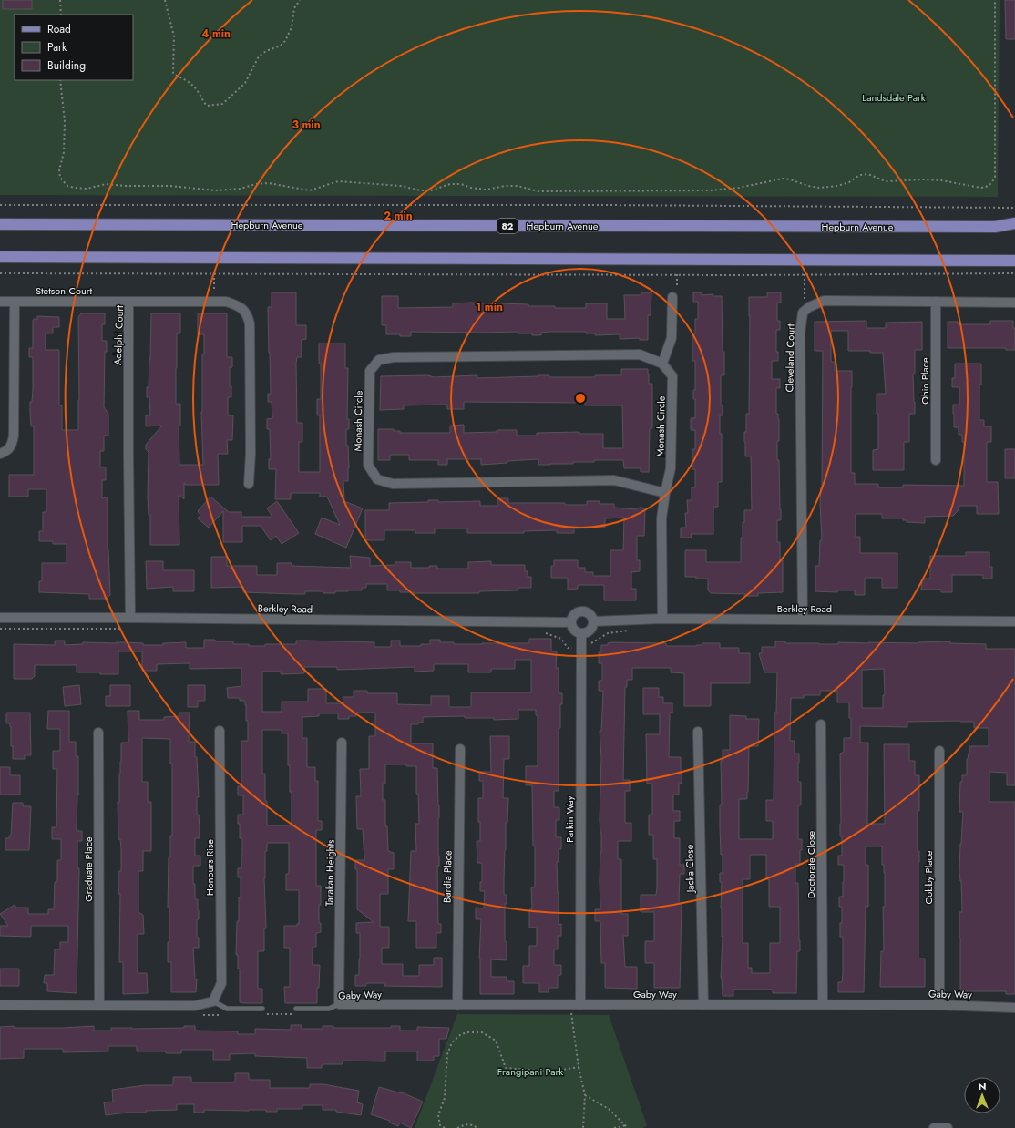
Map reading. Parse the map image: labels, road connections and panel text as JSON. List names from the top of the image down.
{
  "streets": {
    "main road": ["Hepburn Avenue", "82"],
    "street": [
      "Stetson Court",
      "Adelphi Court",
      "Cleveland Court",
      "Ohio Place",
      "Monash Circle",
      "Berkley Road",
      "Parkin Way",
      "Doctorate Close",
      "Honours Rise",
      "Jacka Close",
      "Graduate Place",
      "Tarakan Heights",
      "Bardia Place",
      "Cobby Place",
      "Gaby Way"
    ]
  },
  "crossings": [
    ["Stetson Court", "Adelphi Court"],
    ["Adelphi Court", "Berkley Road"],
    ["Cleveland Court", "Berkley Road"],
    ["Monash Circle", "Berkley Road"],
    ["Berkley Road", "Parkin Way"],
    ["Parkin Way", "Gaby Way"],
    ["Doctorate Close", "Gaby Way"],
    ["Jacka Close", "Gaby Way"],
    ["Tarakan Heights", "Gaby Way"],
    ["Bardia Place", "Gaby Way"],
    ["Cobby Place", "Gaby Way"]
  ],
  "parks": ["Landsdale Park", "Frangipani Park"],
  "legend": ["Road", "Park", "Building"],
  "north": "top",
  "rings": [
    "4 min",
    "3 min",
    "2 min",
    "1 min"
  ]
}
